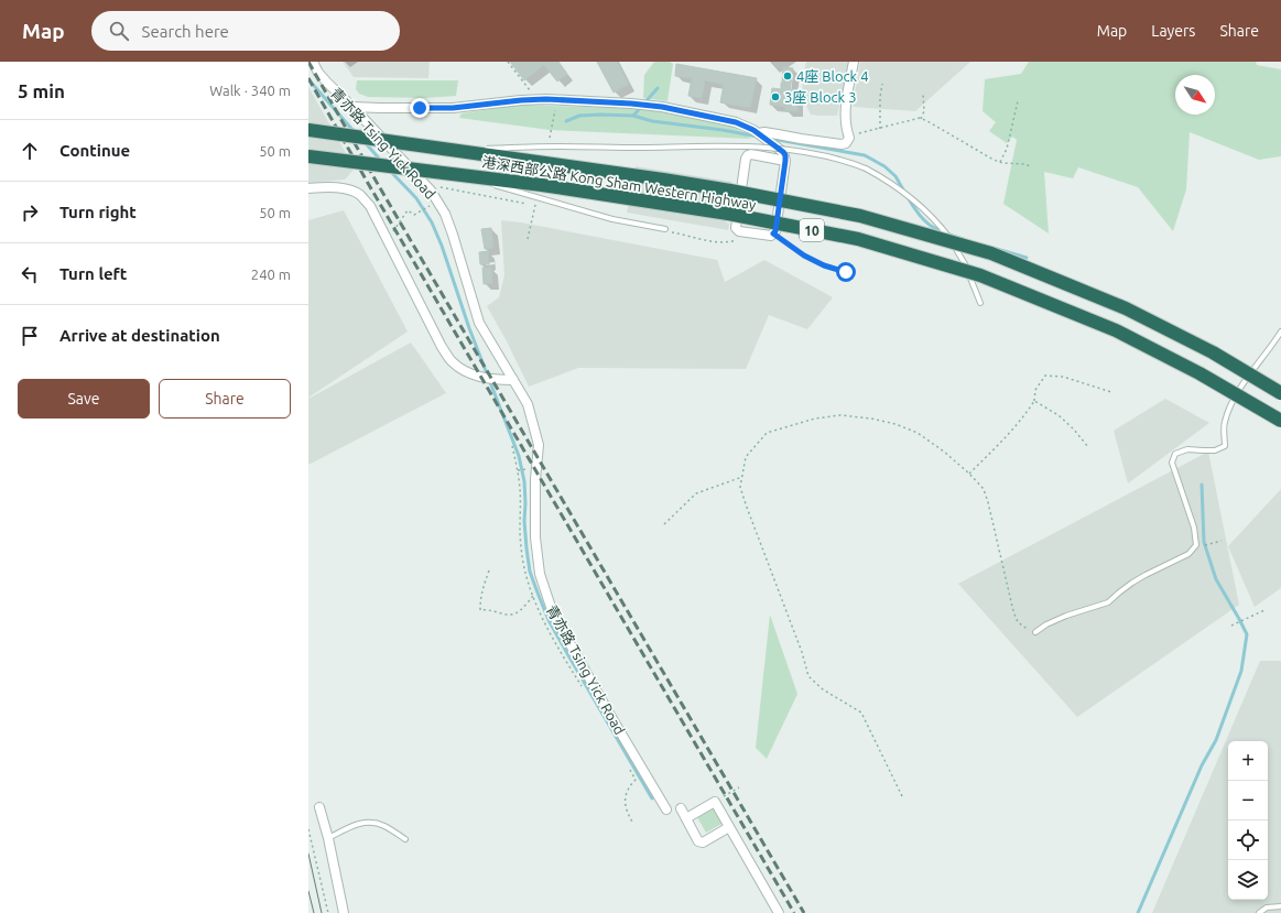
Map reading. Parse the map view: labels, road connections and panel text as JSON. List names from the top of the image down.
{
  "streets": {
    "highway": ["港深西部公路 Kong Sham Western Highway", "10"],
    "street": ["青亦路 Tsing Yick Road"]
  },
  "places": ["4座 Block 4", "3座 Block 3"],
  "north": "bottom right",
  "page": {
    "header": "Map",
    "search": "Search here",
    "nav": ["Map", "Layers", "Share"],
    "heading": ["5 min", "Walk · 340 m"],
    "list": [
      ["Continue", "50 m"],
      ["Turn right", "50 m"],
      ["Turn left", "240 m"],
      "Arrive at destination"
    ],
    "buttons": ["Save", "Share"],
    "map_buttons": ["+", "−"]
  }
}
